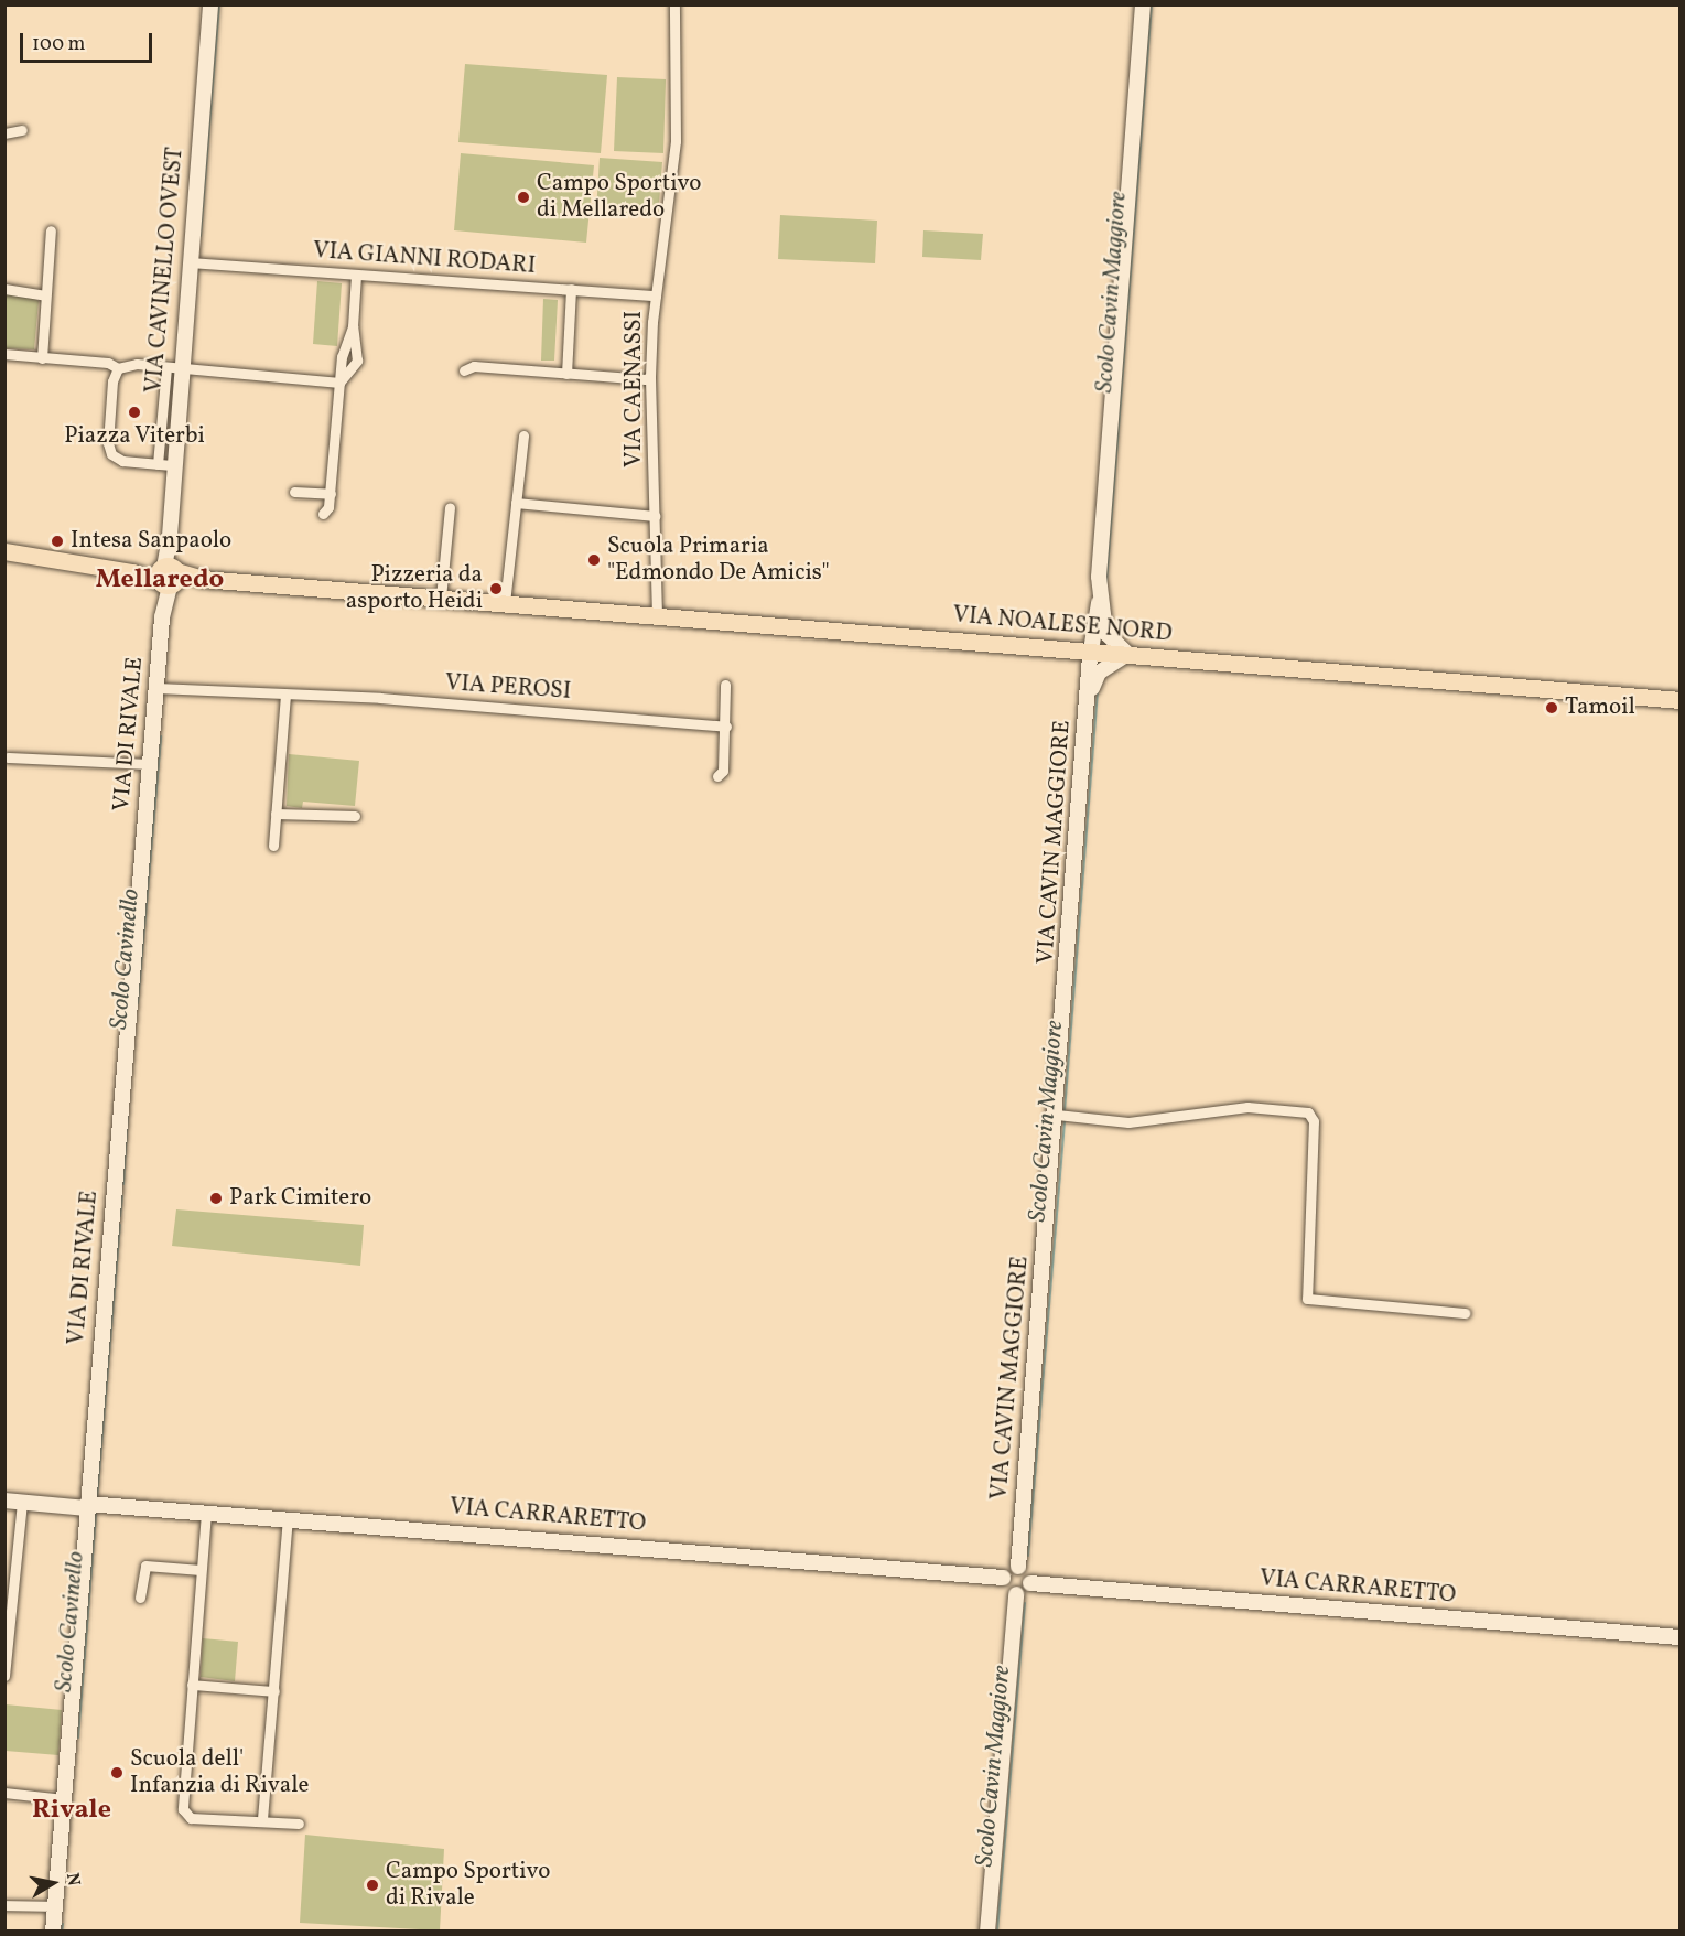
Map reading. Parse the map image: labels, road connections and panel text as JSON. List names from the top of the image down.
{
  "streets": {
    "main road": ["VIA NOALESE NORD"],
    "street": [
      "VIA GIANNI RODARI",
      "VIA CAVINELLO OVEST",
      "VIA CAENASSI",
      "VIA PEROSI",
      "VIA DI RIVALE",
      "VIA CAVIN MAGGIORE",
      "VIA CARRARETTO"
    ]
  },
  "crossings": [
    ["VIA GIANNI RODARI", "VIA CAVINELLO OVEST"],
    ["VIA GIANNI RODARI", "VIA CAENASSI"],
    ["VIA CAVINELLO OVEST", "VIA NOALESE NORD"],
    ["VIA CAVINELLO OVEST", "VIA DI RIVALE"],
    ["VIA CAENASSI", "VIA NOALESE NORD"],
    ["VIA NOALESE NORD", "VIA DI RIVALE"],
    ["VIA NOALESE NORD", "VIA CAVIN MAGGIORE"],
    ["VIA PEROSI", "VIA DI RIVALE"],
    ["VIA DI RIVALE", "VIA CARRARETTO"],
    ["VIA CAVIN MAGGIORE", "VIA CARRARETTO"]
  ],
  "districts": ["Mellaredo", "Rivale"],
  "water": ["Scolo Cavin Maggiore", "Scolo Cavinello"],
  "places": [
    "Campo Sportivo di Mellaredo",
    "Piazza Viterbi",
    "Intesa Sanpaolo",
    "Scuola Primaria \"Edmondo De Amicis\"",
    "Pizzeria da asporto Heidi",
    "Tamoil",
    "Park Cimitero",
    "Scuola dell' Infanzia di Rivale",
    "Campo Sportivo di Rivale"
  ],
  "scale_bar": "100 m",
  "north": "right"
}
